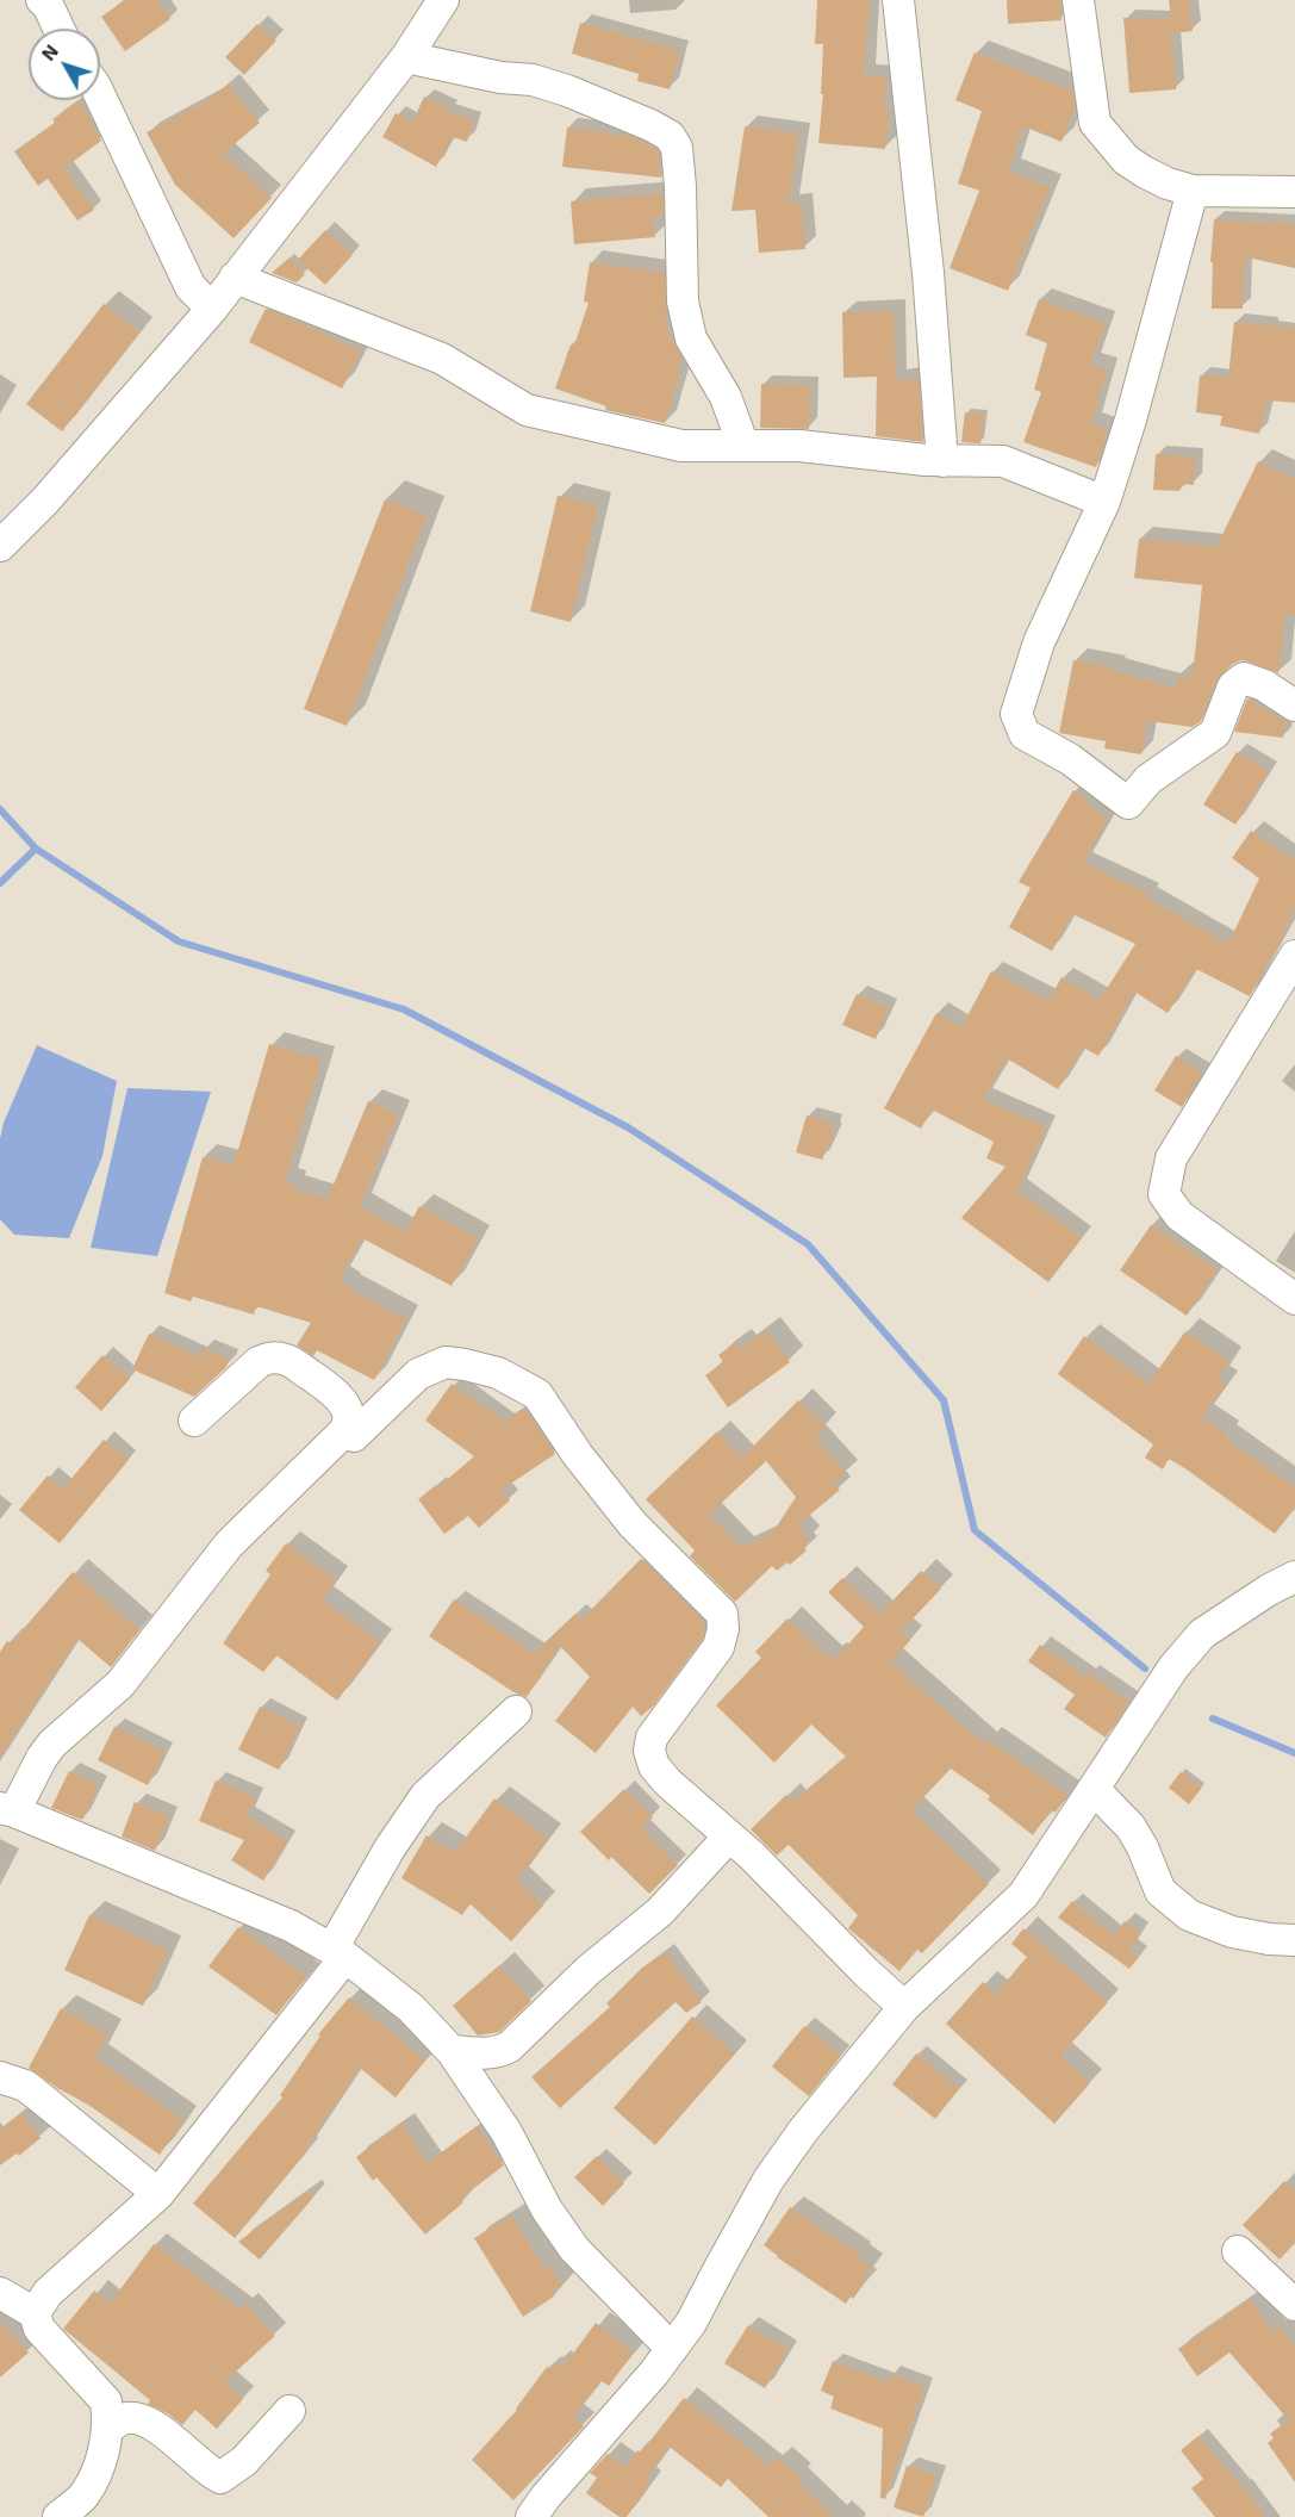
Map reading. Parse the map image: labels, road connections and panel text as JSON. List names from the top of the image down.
{
  "north": "top left"
}
